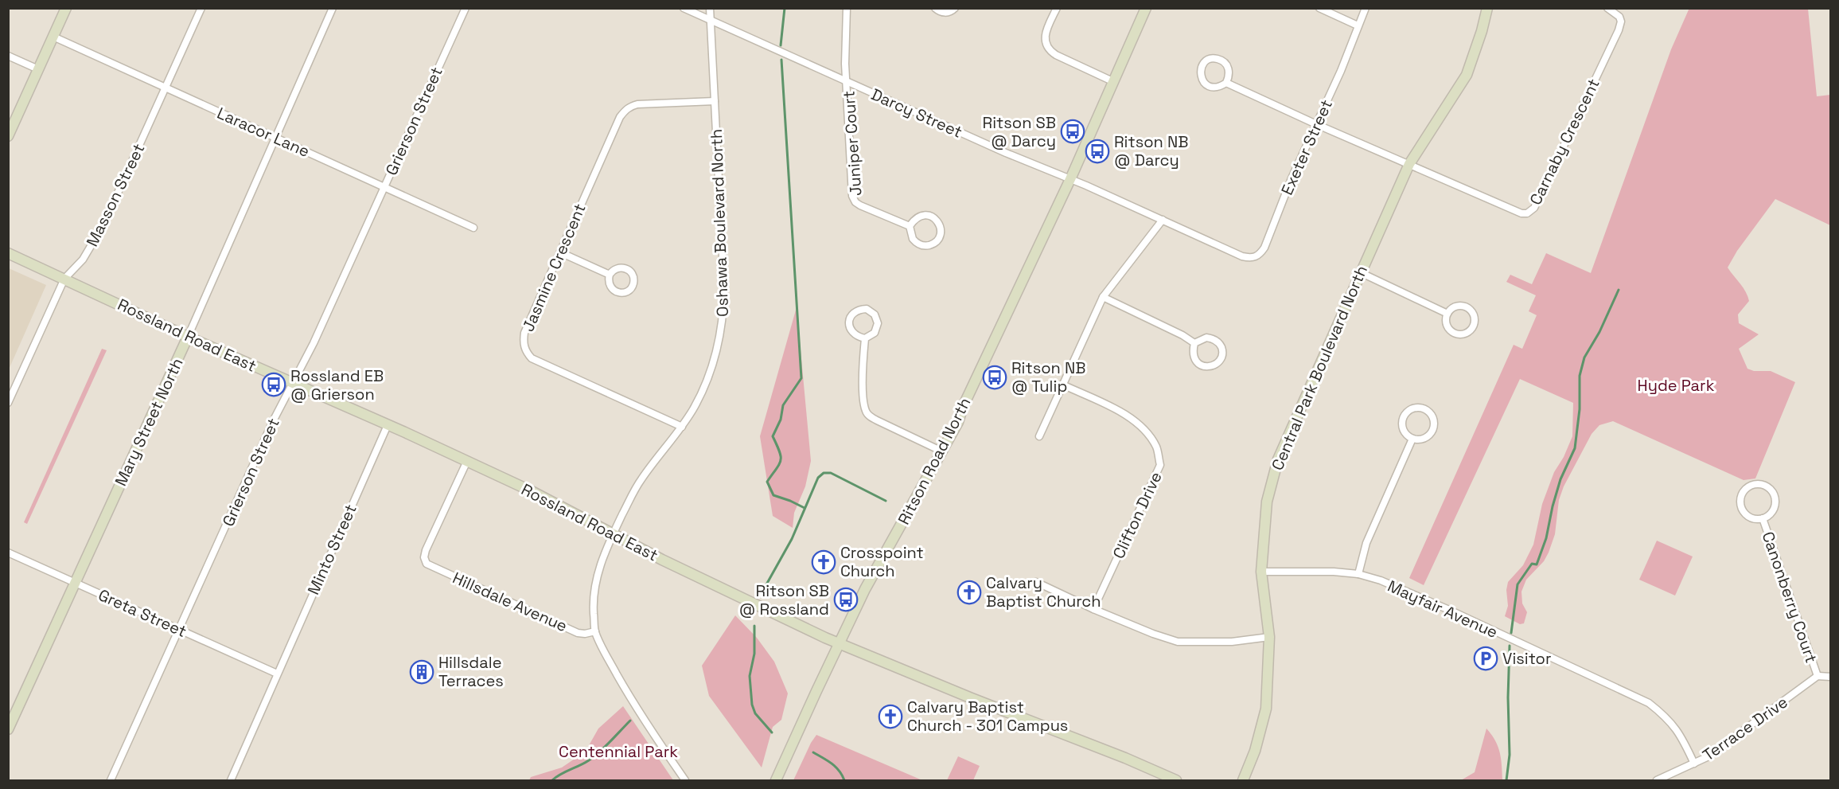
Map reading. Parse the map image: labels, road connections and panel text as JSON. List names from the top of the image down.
{
  "streets": {
    "main road": [
      "Rossland Road East",
      "Central Park Boulevard North",
      "Mary Street North",
      "Ritson Road North"
    ],
    "street": [
      "Darcy Street",
      "Grierson Street",
      "Laracor Lane",
      "Carnaby Crescent",
      "Juniper Court",
      "Exeter Street",
      "Masson Street",
      "Oshawa Boulevard North",
      "Jasmine Crescent",
      "Clifton Drive",
      "Minto Street",
      "Canonberry Court",
      "Hillsdale Avenue",
      "Mayfair Avenue",
      "Greta Street",
      "Terrace Drive"
    ]
  },
  "crossings": [
    ["Darcy Street", "Juniper Court"],
    ["Darcy Street", "Exeter Street"],
    ["Darcy Street", "Oshawa Boulevard North"],
    ["Darcy Street", "Ritson Road North"],
    ["Grierson Street", "Laracor Lane"],
    ["Grierson Street", "Rossland Road East"],
    ["Grierson Street", "Greta Street"],
    ["Laracor Lane", "Masson Street"],
    ["Laracor Lane", "Mary Street North"],
    ["Carnaby Crescent", "Central Park Boulevard North"],
    ["Masson Street", "Rossland Road East"],
    ["Oshawa Boulevard North", "Jasmine Crescent"],
    ["Oshawa Boulevard North", "Rossland Road East"],
    ["Oshawa Boulevard North", "Hillsdale Avenue"],
    ["Rossland Road East", "Mary Street North"],
    ["Rossland Road East", "Ritson Road North"],
    ["Rossland Road East", "Minto Street"],
    ["Rossland Road East", "Hillsdale Avenue"],
    ["Central Park Boulevard North", "Mayfair Avenue"],
    ["Mary Street North", "Greta Street"],
    ["Minto Street", "Greta Street"],
    ["Canonberry Court", "Terrace Drive"],
    ["Mayfair Avenue", "Terrace Drive"]
  ],
  "parks": ["Hyde Park", "Centennial Park"],
  "places": {
    "bus stop": [
      "Ritson SB @ Darcy",
      "Ritson NB @ Darcy",
      "Ritson NB @ Tulip",
      "Rossland EB @ Grierson",
      "Ritson SB @ Rossland"
    ],
    "church": ["Crosspoint Church", "Calvary Baptist Church", "Calvary Baptist Church - 301 Campus"],
    "parking": ["Visitor"],
    "building": ["Hillsdale Terraces"]
  }
}
